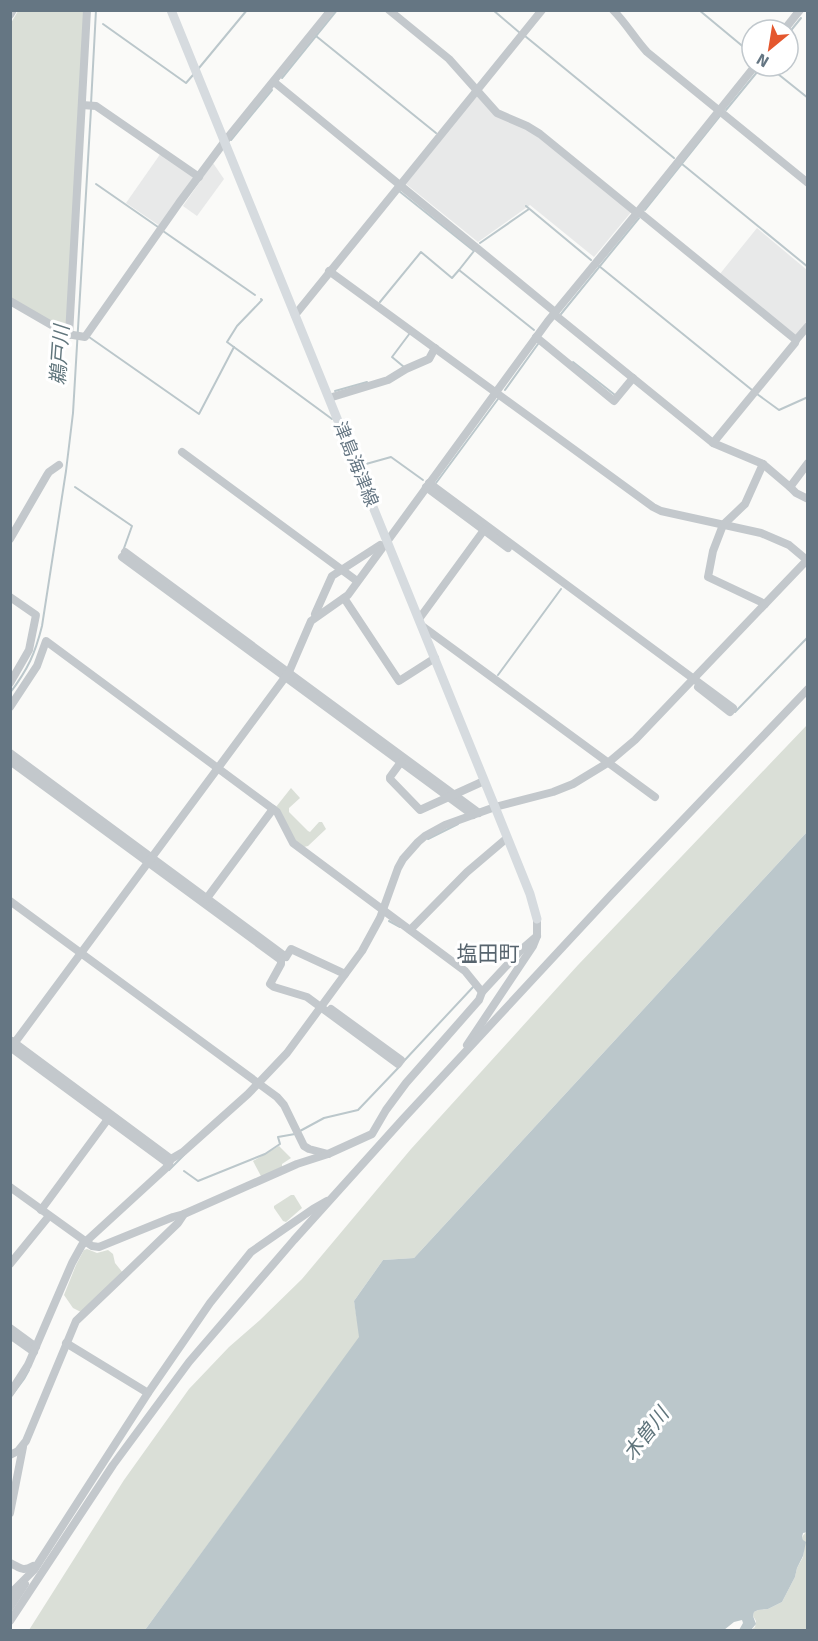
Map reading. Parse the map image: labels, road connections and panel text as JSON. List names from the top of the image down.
{
  "streets": {
    "main road": ["津島海津線"]
  },
  "districts": ["塩田町"],
  "water": ["鵜戸川", "木曽川"],
  "north": "bottom left"
}
